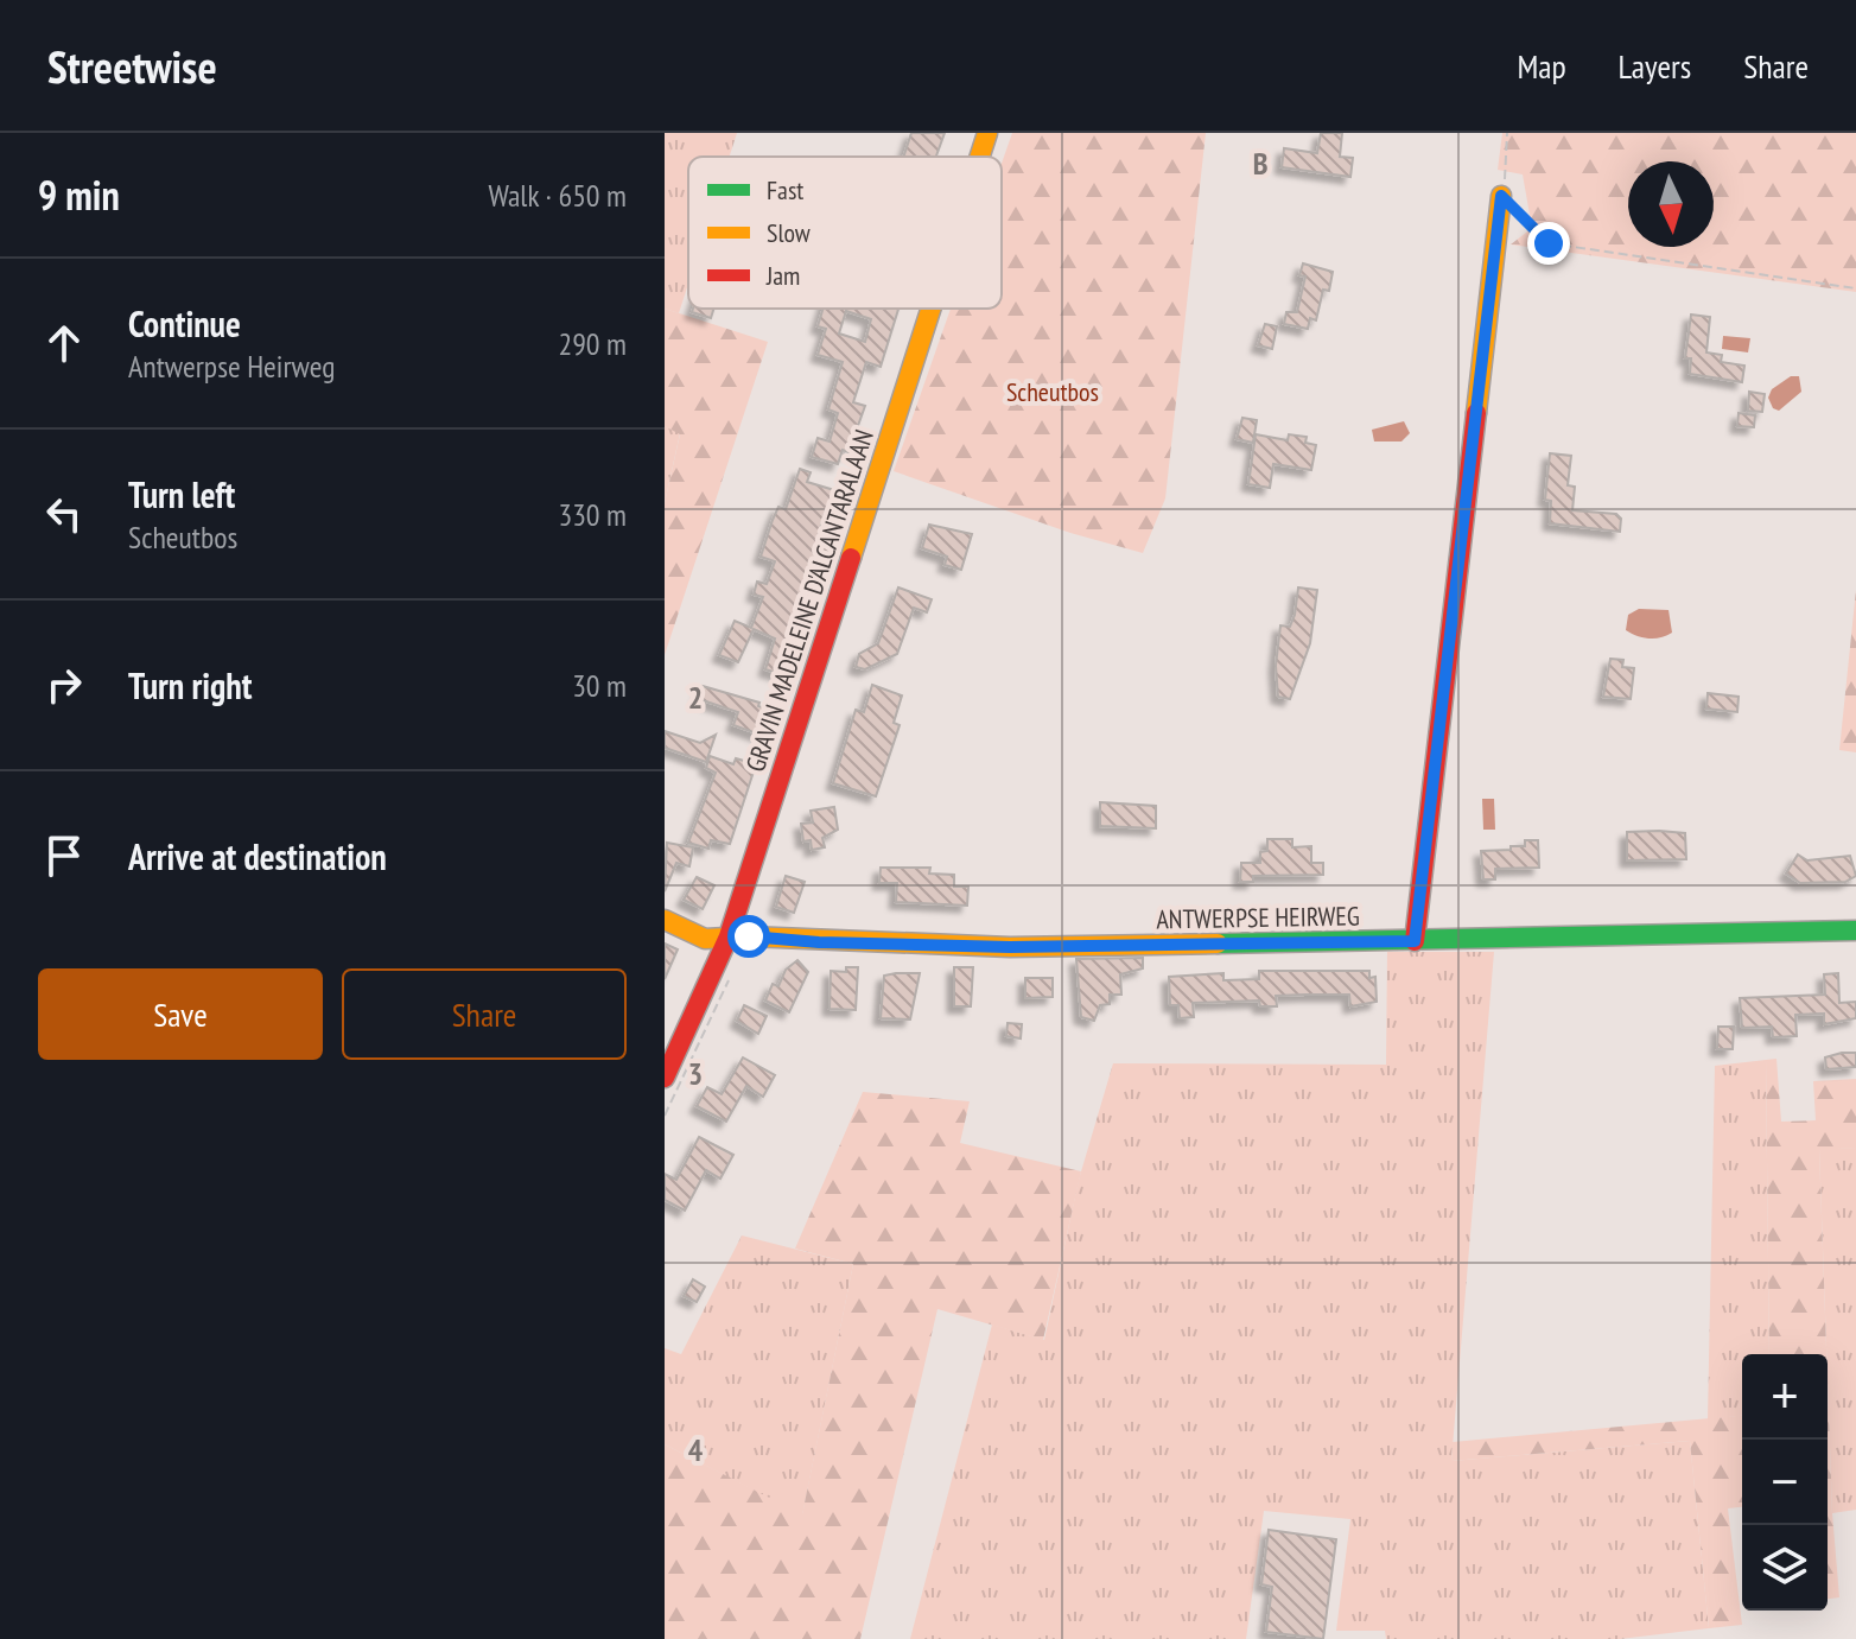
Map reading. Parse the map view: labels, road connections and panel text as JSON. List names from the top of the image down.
{
  "streets": {
    "street": ["GRAVIN MADELEINE D'ALCANTARALAAN", "ANTWERPSE HEIRWEG"]
  },
  "crossings": [
    ["GRAVIN MADELEINE D'ALCANTARALAAN", "ANTWERPSE HEIRWEG"]
  ],
  "parks": ["Scheutbos"],
  "legend": ["Fast", "Slow", "Jam"],
  "north": "bottom",
  "page": {
    "header": "Streetwise",
    "nav": ["Map", "Layers", "Share"],
    "heading": ["9 min", "Walk · 650 m"],
    "list": [
      ["Continue", "Antwerpse Heirweg", "290 m"],
      ["Turn left", "Scheutbos", "330 m"],
      ["Turn right", "30 m"],
      "Arrive at destination"
    ],
    "buttons": ["Save", "Share"],
    "map_buttons": ["+", "−"]
  },
  "grid": {
    "columns": ["B"],
    "rows": ["2", "3", "4"]
  }
}
